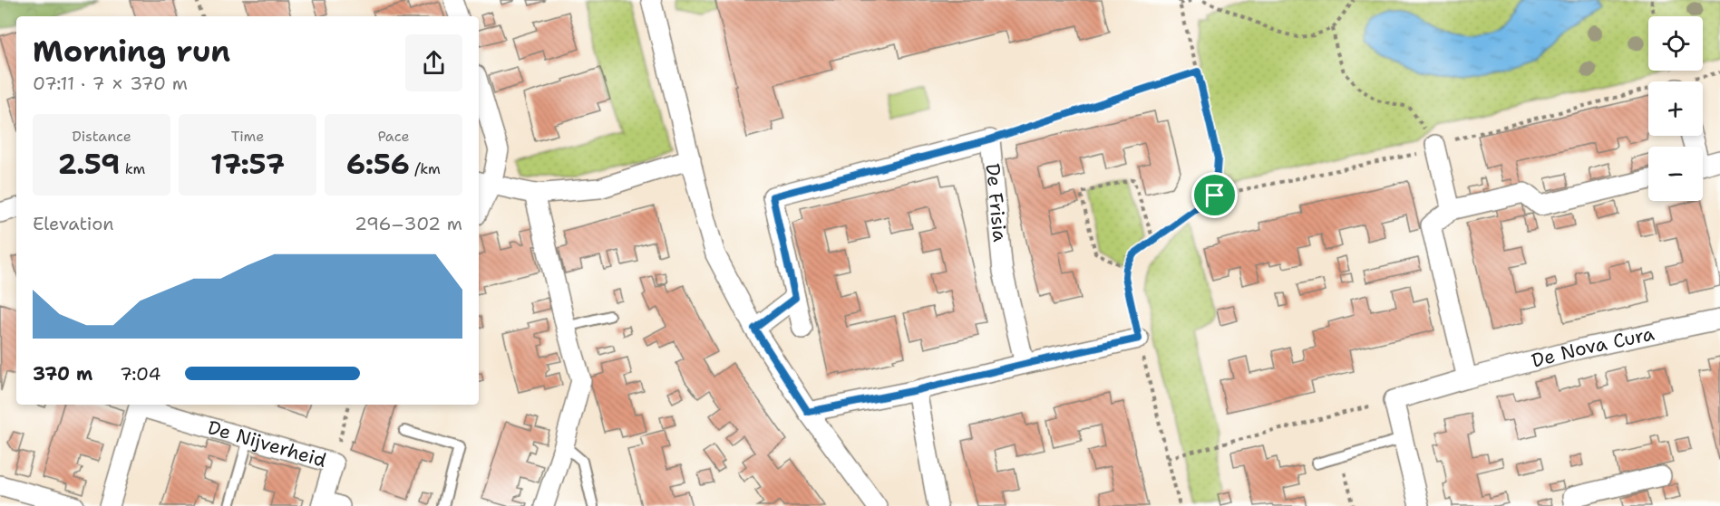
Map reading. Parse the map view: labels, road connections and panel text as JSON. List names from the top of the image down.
{
  "streets": {
    "street": ["De Frisia", "De Nova Cura", "De Nijverheid"]
  },
  "page": {
    "map_buttons": ["+", "−"],
    "heading": ["Morning run", "07:11 · 7 × 370 m"],
    "stats": [
      ["Distance", "2.59 km"],
      ["Time", "17:57"],
      ["Pace", "6:56 /km"]
    ],
    "chart": ["Elevation", "296–302 m"],
    "list": [
      {
        "name": "370 m",
        "note": "7:04"
      }
    ]
  }
}
